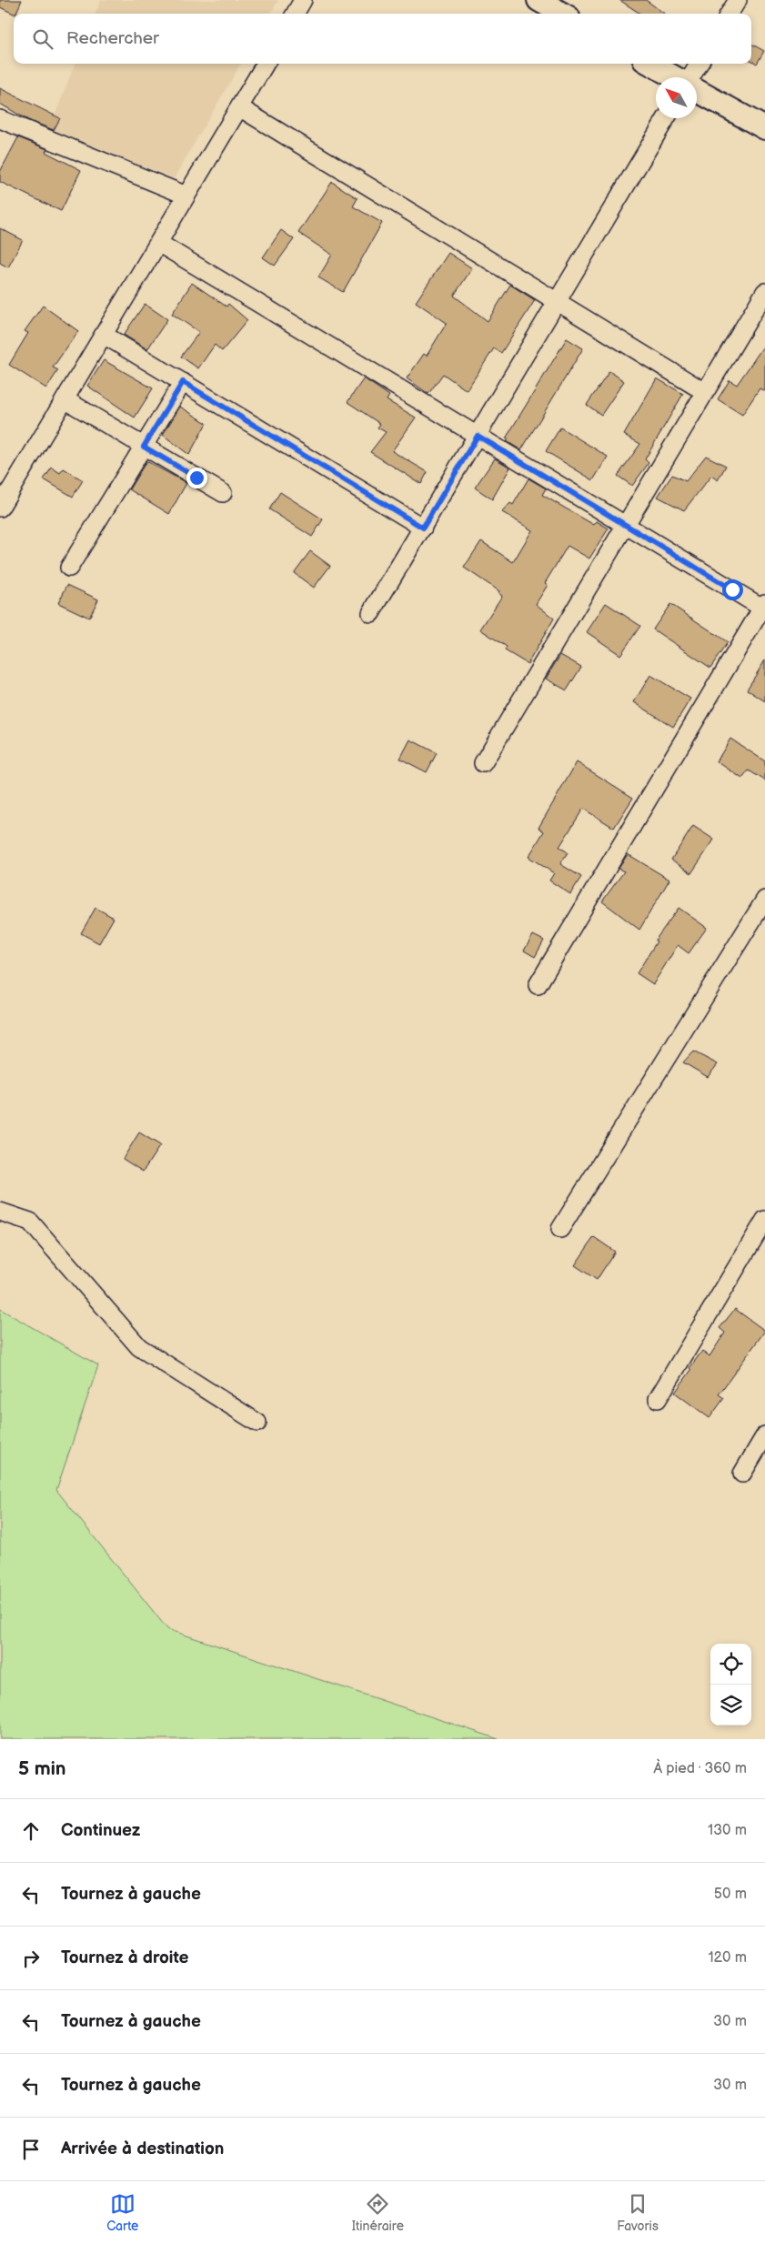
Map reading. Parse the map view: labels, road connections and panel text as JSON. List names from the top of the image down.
{
  "north": "top left",
  "page": {
    "search": "Rechercher",
    "heading": ["5 min", "À pied · 360 m"],
    "list": [
      ["Continuez", "130 m"],
      ["Tournez à gauche", "50 m"],
      ["Tournez à droite", "120 m"],
      ["Tournez à gauche", "30 m"],
      ["Tournez à gauche", "30 m"],
      "Arrivée à destination"
    ],
    "nav": ["Carte", "Itinéraire", "Favoris"]
  }
}
